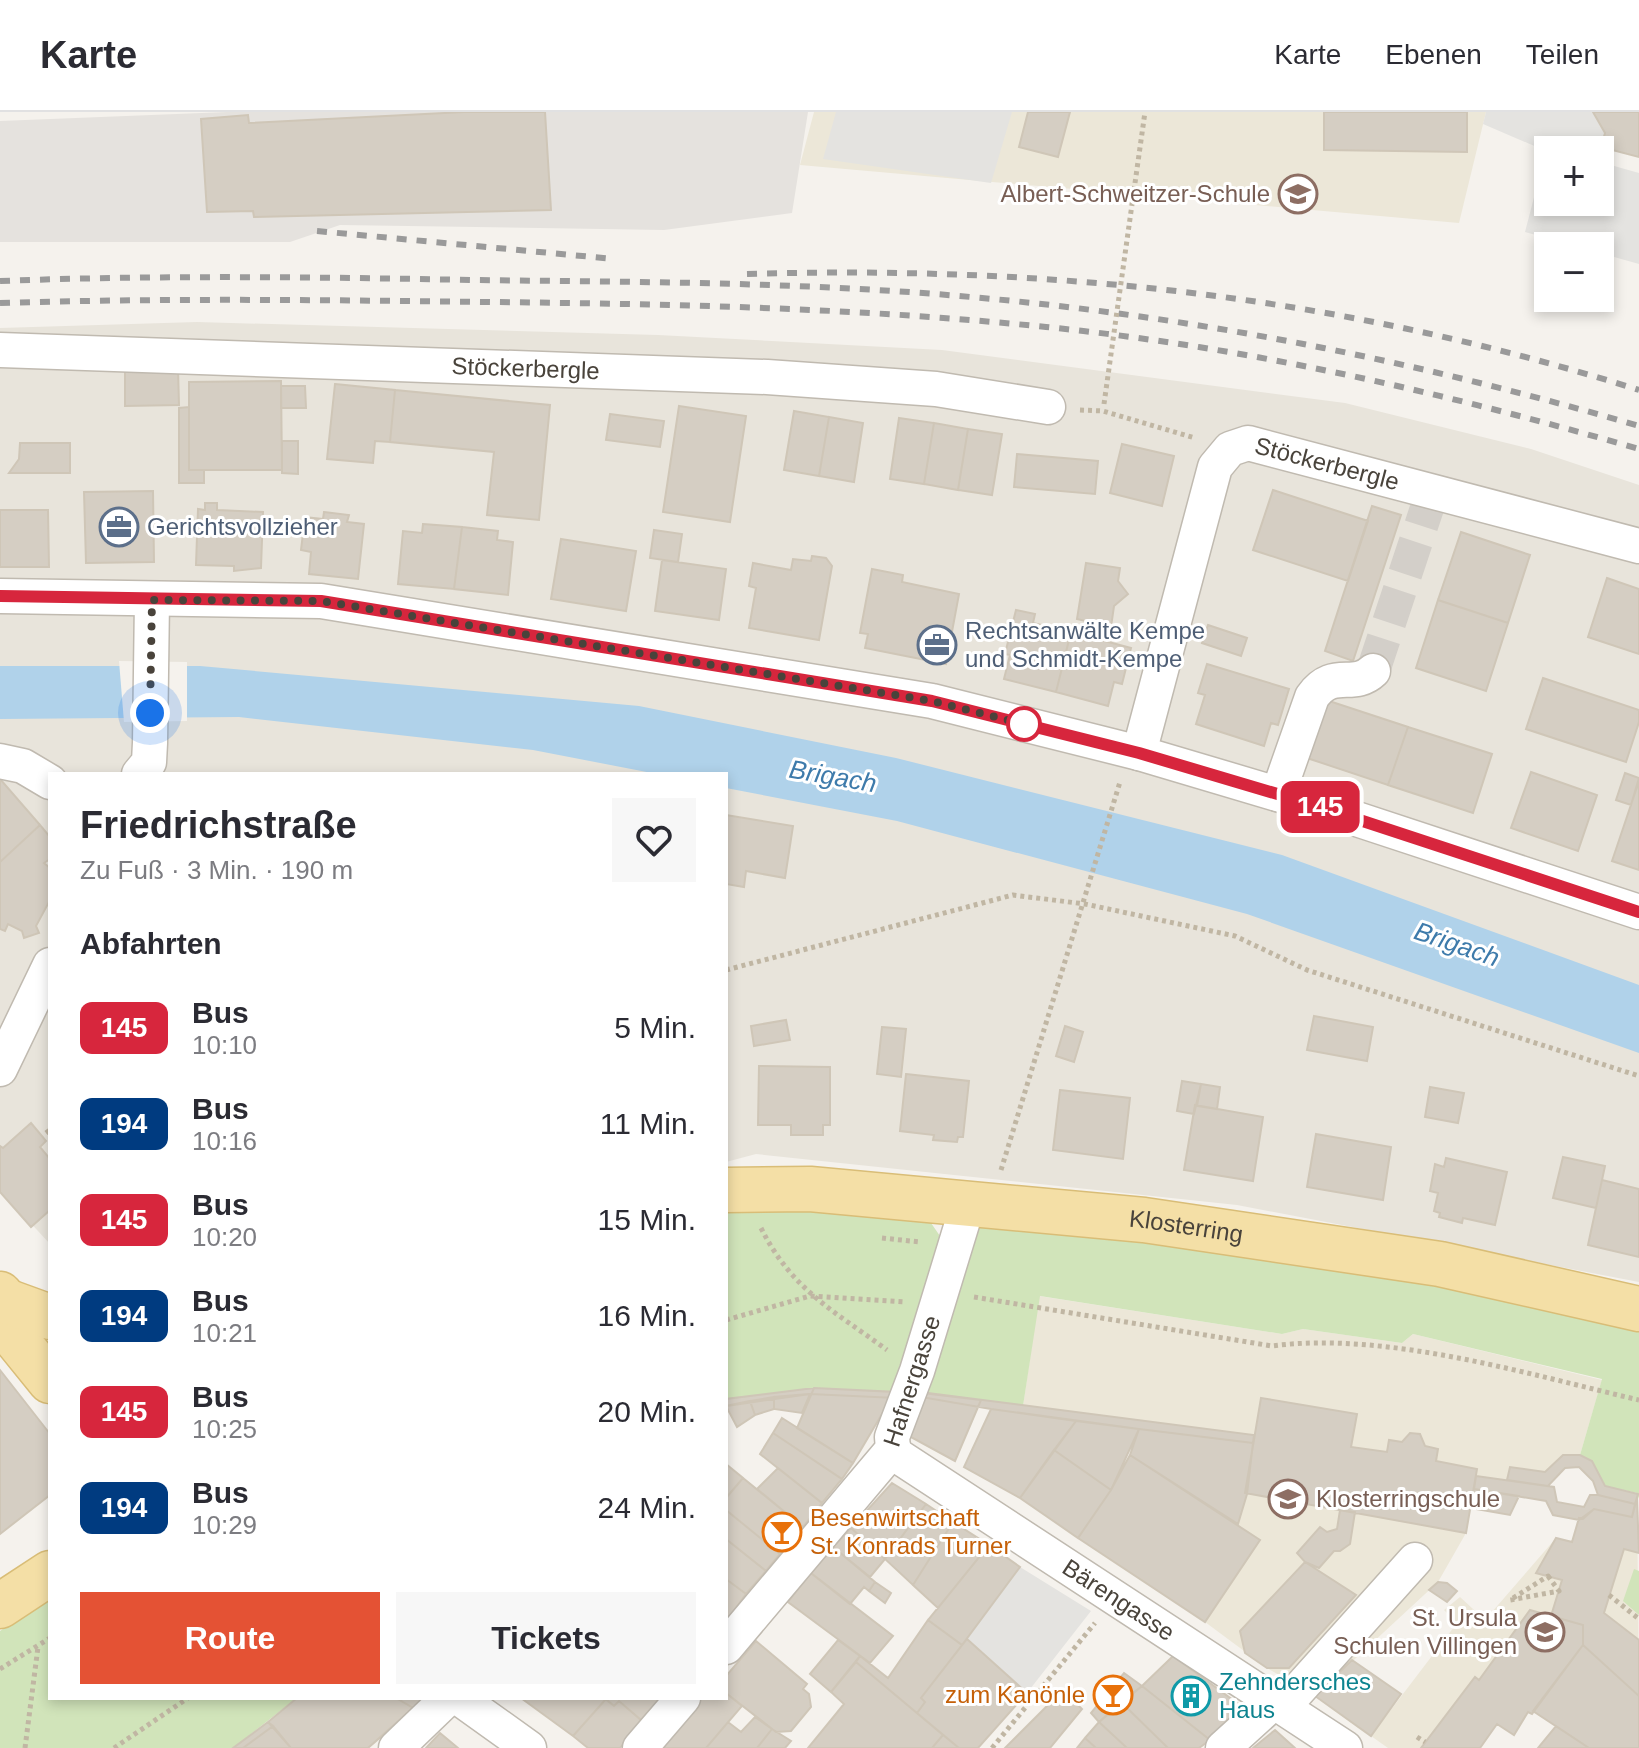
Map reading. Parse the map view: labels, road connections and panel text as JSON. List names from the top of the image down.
{
  "streets": {
    "main road": ["Klosterring"],
    "street": ["Stöckerbergle", "Hafnergasse", "Bärengasse"]
  },
  "crossings": [
    ["Klosterring", "Hafnergasse"],
    ["Hafnergasse", "Bärengasse"]
  ],
  "water": ["Brigach"],
  "places": {
    "school or university": ["Albert-Schweitzer-Schule", "Klosterringschule", "St. Ursula Schulen Villingen"],
    "office": ["Gerichtsvollzieher", "Rechtsanwälte Kempe und Schmidt-Kempe"],
    "bar": ["Besenwirtschaft St. Konrads Turner", "zum Kanönle"],
    "building": ["Zehndersches Haus"]
  },
  "lines": ["bus line 145"],
  "page": {
    "header": "Karte",
    "nav": ["Karte", "Ebenen", "Teilen"],
    "on_map": "145",
    "map_buttons": ["+", "−"],
    "heading": [
      ["Friedrichstraße", "Zu Fuß · 3 Min. · 190 m"],
      "Abfahrten"
    ],
    "list": [
      {
        "mark": "145",
        "name": "Bus",
        "note": "10:10",
        "value": "5 Min."
      },
      {
        "mark": "194",
        "name": "Bus",
        "note": "10:16",
        "value": "11 Min."
      },
      {
        "mark": "145",
        "name": "Bus",
        "note": "10:20",
        "value": "15 Min."
      },
      {
        "mark": "194",
        "name": "Bus",
        "note": "10:21",
        "value": "16 Min."
      },
      {
        "mark": "145",
        "name": "Bus",
        "note": "10:25",
        "value": "20 Min."
      },
      {
        "mark": "194",
        "name": "Bus",
        "note": "10:29",
        "value": "24 Min."
      }
    ],
    "buttons": ["Route", "Tickets"]
  }
}
